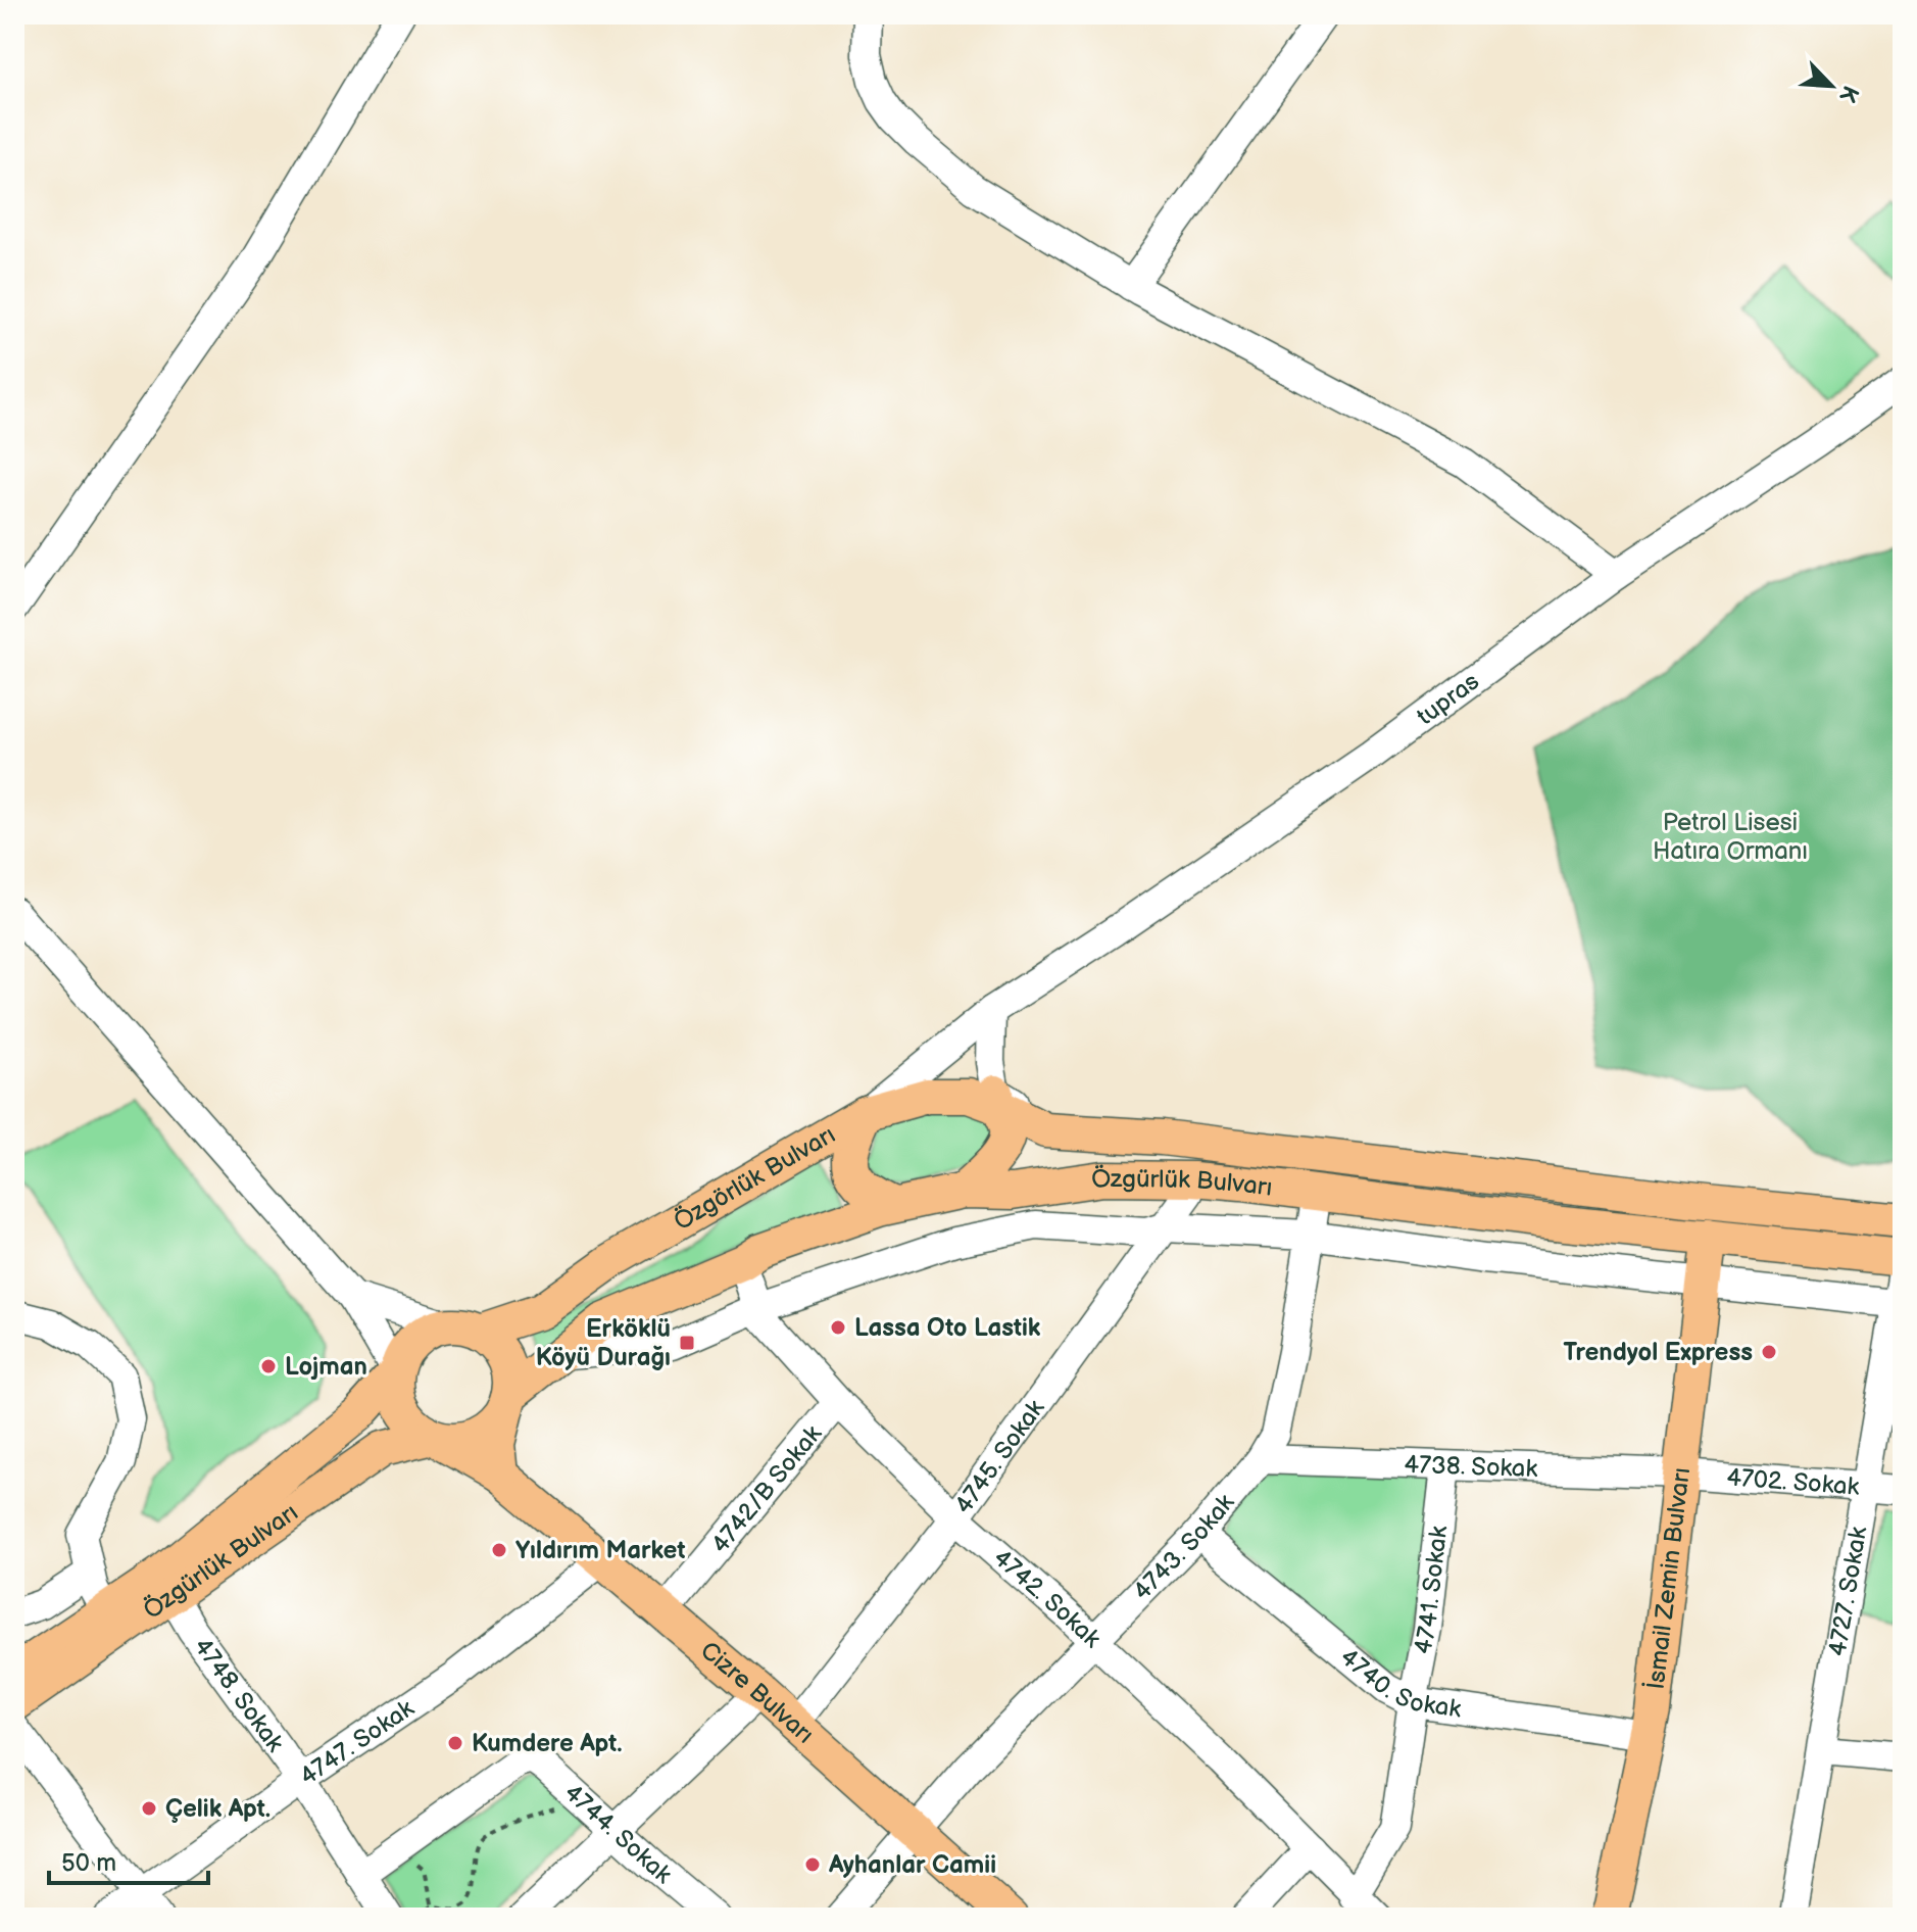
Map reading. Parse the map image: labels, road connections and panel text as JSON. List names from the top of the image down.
{
  "streets": {
    "main road": [
      "Özgörlük Bulvarı",
      "Özgürlük Bulvarı",
      "İsmail Zemin Bulvarı",
      "Cizre Bulvarı"
    ],
    "street": [
      "tupras",
      "4745. Sokak",
      "4738. Sokak",
      "4702. Sokak",
      "4742/B Sokak",
      "4743. Sokak",
      "4741. Sokak",
      "4727. Sokak",
      "4742. Sokak",
      "4740. Sokak",
      "4748. Sokak",
      "4747. Sokak",
      "4744. Sokak"
    ]
  },
  "crossings": [
    ["tupras", "Özgörlük Bulvarı"],
    ["tupras", "Özgürlük Bulvarı"],
    ["Özgörlük Bulvarı", "Özgürlük Bulvarı"],
    ["Özgörlük Bulvarı", "Cizre Bulvarı"],
    ["Özgürlük Bulvarı", "4745. Sokak"],
    ["Özgürlük Bulvarı", "4743. Sokak"],
    ["Özgürlük Bulvarı", "İsmail Zemin Bulvarı"],
    ["Özgürlük Bulvarı", "4742. Sokak"],
    ["Özgürlük Bulvarı", "Cizre Bulvarı"],
    ["Özgürlük Bulvarı", "4748. Sokak"],
    ["4745. Sokak", "4742. Sokak"],
    ["4745. Sokak", "Cizre Bulvarı"],
    ["4738. Sokak", "4702. Sokak"],
    ["4738. Sokak", "4743. Sokak"],
    ["4738. Sokak", "İsmail Zemin Bulvarı"],
    ["4738. Sokak", "4741. Sokak"],
    ["4702. Sokak", "İsmail Zemin Bulvarı"],
    ["4702. Sokak", "4727. Sokak"],
    ["4742/B Sokak", "4742. Sokak"],
    ["4742/B Sokak", "Cizre Bulvarı"],
    ["4743. Sokak", "4742. Sokak"],
    ["4743. Sokak", "4740. Sokak"],
    ["4743. Sokak", "Cizre Bulvarı"],
    ["İsmail Zemin Bulvarı", "4740. Sokak"],
    ["4741. Sokak", "4742. Sokak"],
    ["4741. Sokak", "4740. Sokak"],
    ["Cizre Bulvarı", "4747. Sokak"],
    ["4748. Sokak", "4747. Sokak"],
    ["4748. Sokak", "4744. Sokak"]
  ],
  "parks": ["Petrol Lisesi Hatıra Ormanı"],
  "places": {
    "other": [
      "Lassa Oto Lastik",
      "Trendyol Express",
      "Lojman",
      "Yıldırım Market",
      "Kumdere Apt.",
      "Çelik Apt.",
      "Ayhanlar Camii"
    ],
    "transit": ["Erköklü Köyü Durağı"]
  },
  "scale_bar": "50 m",
  "north": "bottom right"
}
